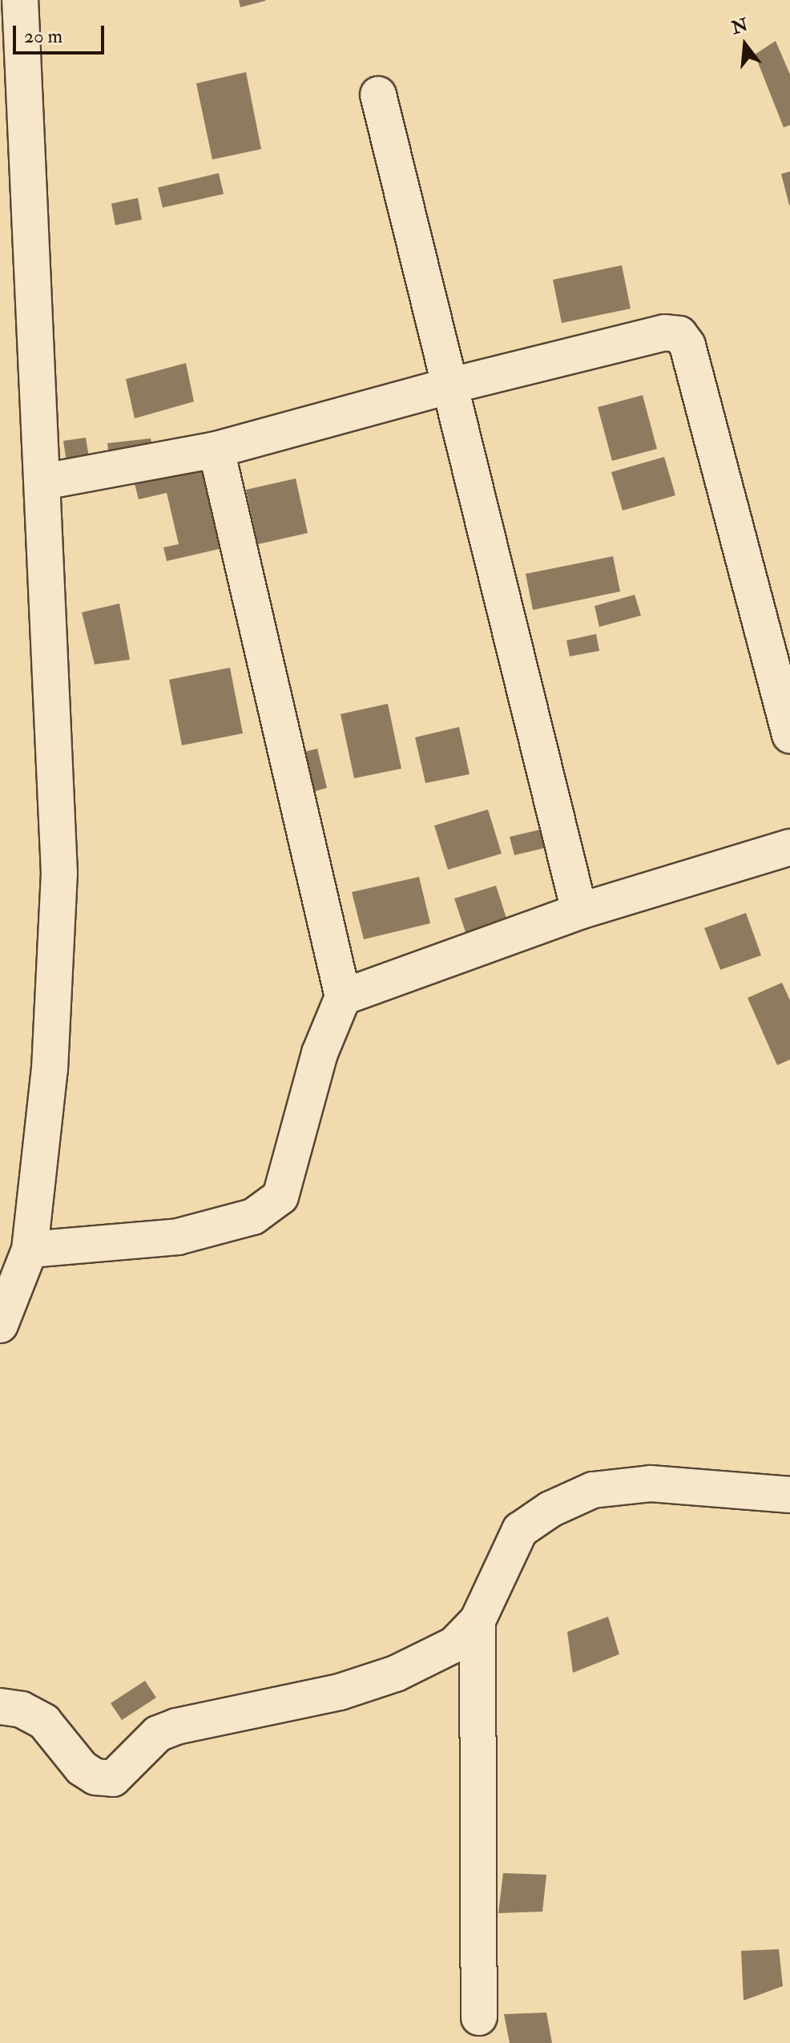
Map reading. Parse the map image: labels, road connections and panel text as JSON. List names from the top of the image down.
{
  "scale_bar": "20 m",
  "north": "top"
}
